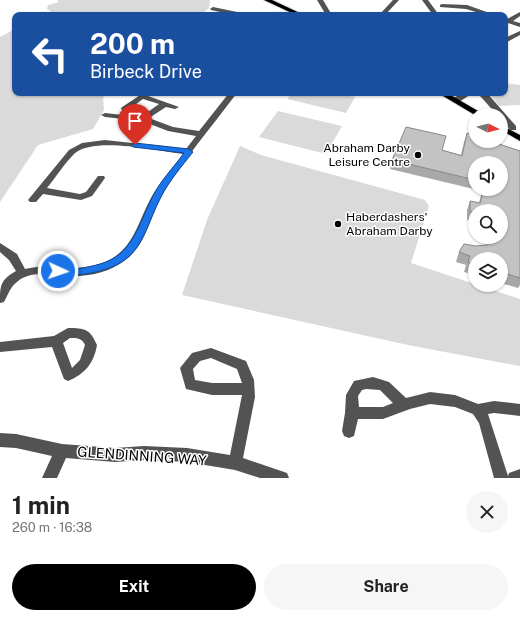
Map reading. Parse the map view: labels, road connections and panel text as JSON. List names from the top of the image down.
{
  "streets": {
    "street": ["GLENDINNING WAY"]
  },
  "places": ["Abraham Darby Leisure Centre", "Haberdashers' Abraham Darby"],
  "north": "right",
  "page": {
    "turn": ["200 m", "Birbeck Drive"],
    "heading": ["1 min", "260 m · 16:38"],
    "buttons": ["Exit", "Share"]
  }
}
